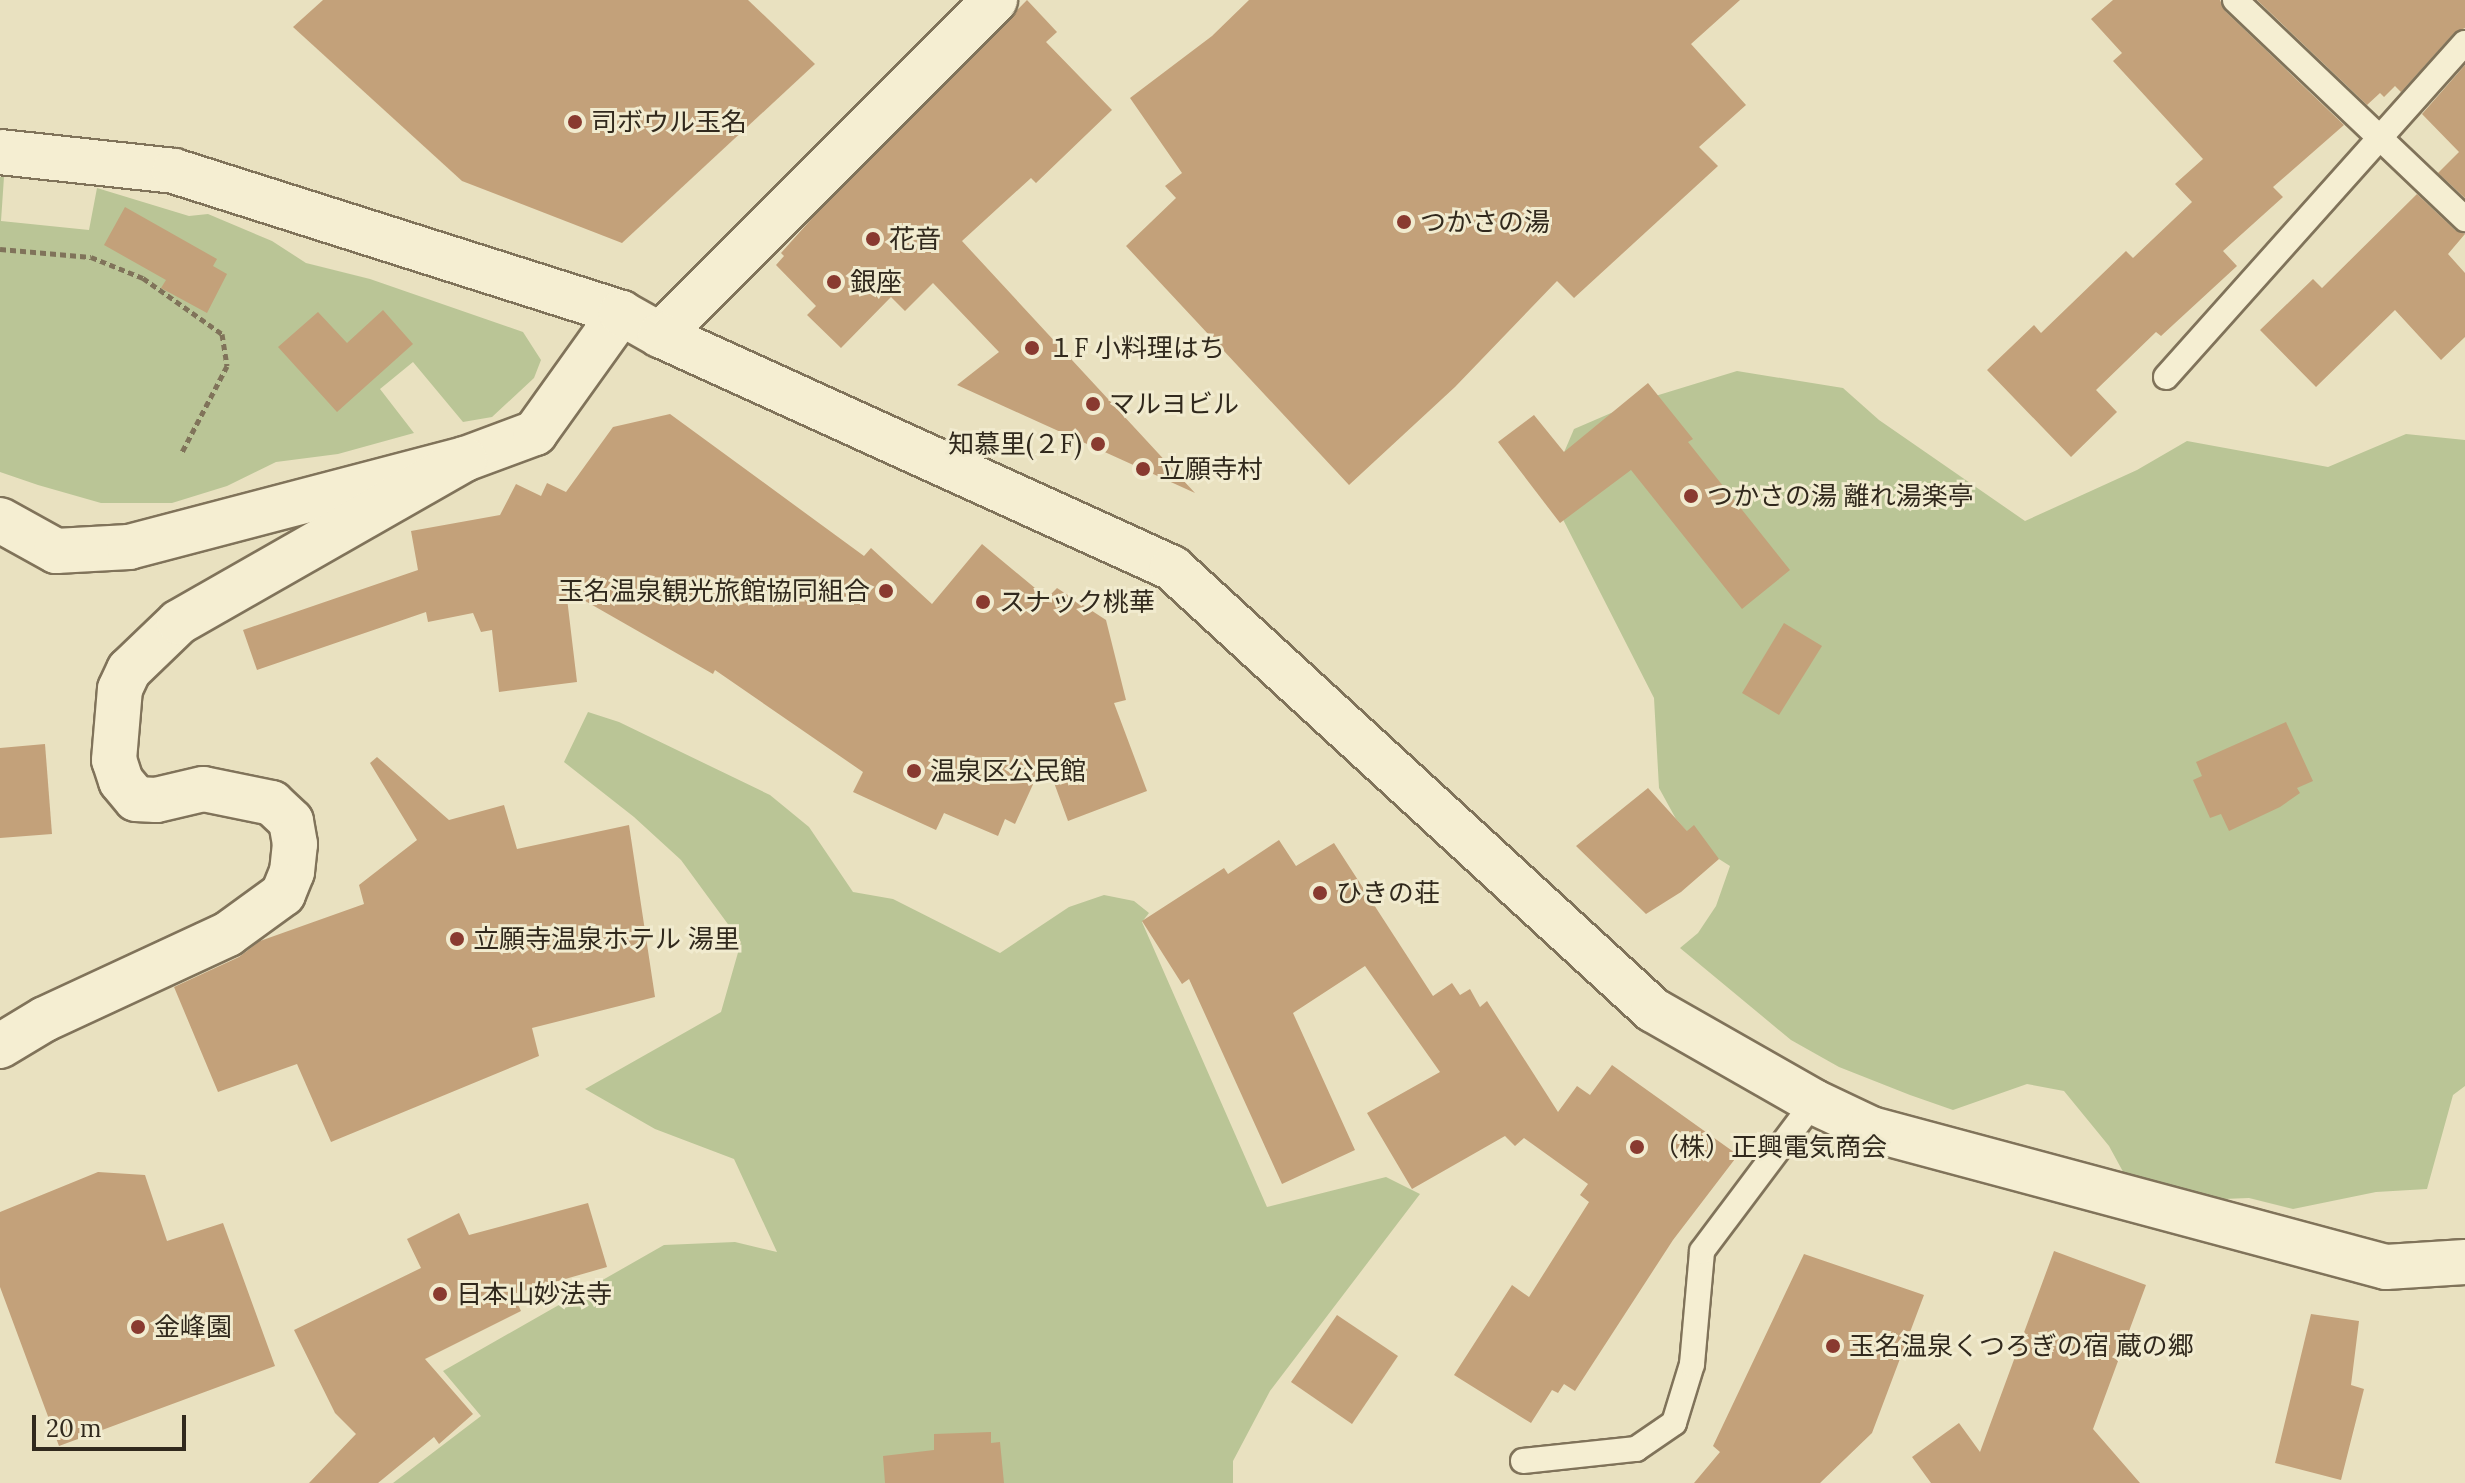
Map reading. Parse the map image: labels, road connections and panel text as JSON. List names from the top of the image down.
{
  "places": [
    "司ボウル玉名",
    "つかさの湯",
    "花音",
    "銀座",
    "１F 小料理はち",
    "マルヨビル",
    "知慕里(２F)",
    "立願寺村",
    "つかさの湯 離れ湯楽亭",
    "玉名温泉観光旅館協同組合",
    "スナック桃華",
    "温泉区公民館",
    "ひきの荘",
    "立願寺温泉ホテル 湯里",
    "（株）正興電気商会",
    "日本山妙法寺",
    "金峰園",
    "玉名温泉くつろぎの宿 蔵の郷"
  ],
  "scale_bar": "20 m"
}
